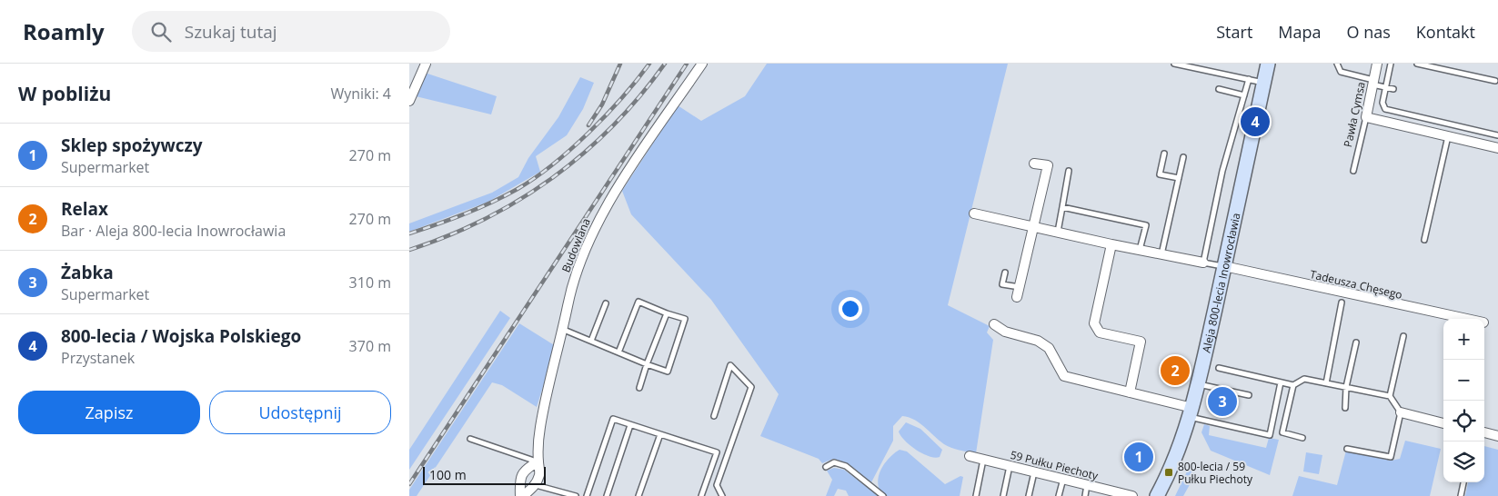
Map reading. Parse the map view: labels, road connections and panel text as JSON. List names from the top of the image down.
{
  "streets": {
    "street": [
      "Pawła Cymsa",
      "Budowlana",
      "Aleja 800-lecia Inowrocławia",
      "Tadeusza Chęsego",
      "59 Pułku Piechoty"
    ]
  },
  "crossings": [
    ["Aleja 800-lecia Inowrocławia", "Tadeusza Chęsego"]
  ],
  "places": {
    "transit": ["800-lecia / 59 Pułku Piechoty"]
  },
  "scale_bar": "100 m",
  "page": {
    "header": "Roamly",
    "search": "Szukaj tutaj",
    "nav": [
      "Start",
      "Mapa",
      "O nas",
      "Kontakt"
    ],
    "heading": ["W pobliżu", "Wyniki: 4"],
    "pins": [
      "4",
      "2",
      "3",
      "1"
    ],
    "list": [
      {
        "mark": "1",
        "name": "Sklep spożywczy",
        "note": "Supermarket",
        "value": "270 m"
      },
      {
        "mark": "2",
        "name": "Relax",
        "note": "Bar · Aleja 800-lecia Inowrocławia",
        "value": "270 m"
      },
      {
        "mark": "3",
        "name": "Żabka",
        "note": "Supermarket",
        "value": "310 m"
      },
      {
        "mark": "4",
        "name": "800-lecia / Wojska Polskiego",
        "note": "Przystanek",
        "value": "370 m"
      }
    ],
    "map_buttons": ["+", "−"],
    "buttons": ["Zapisz", "Udostępnij"],
    "scale": "100 m"
  }
}
